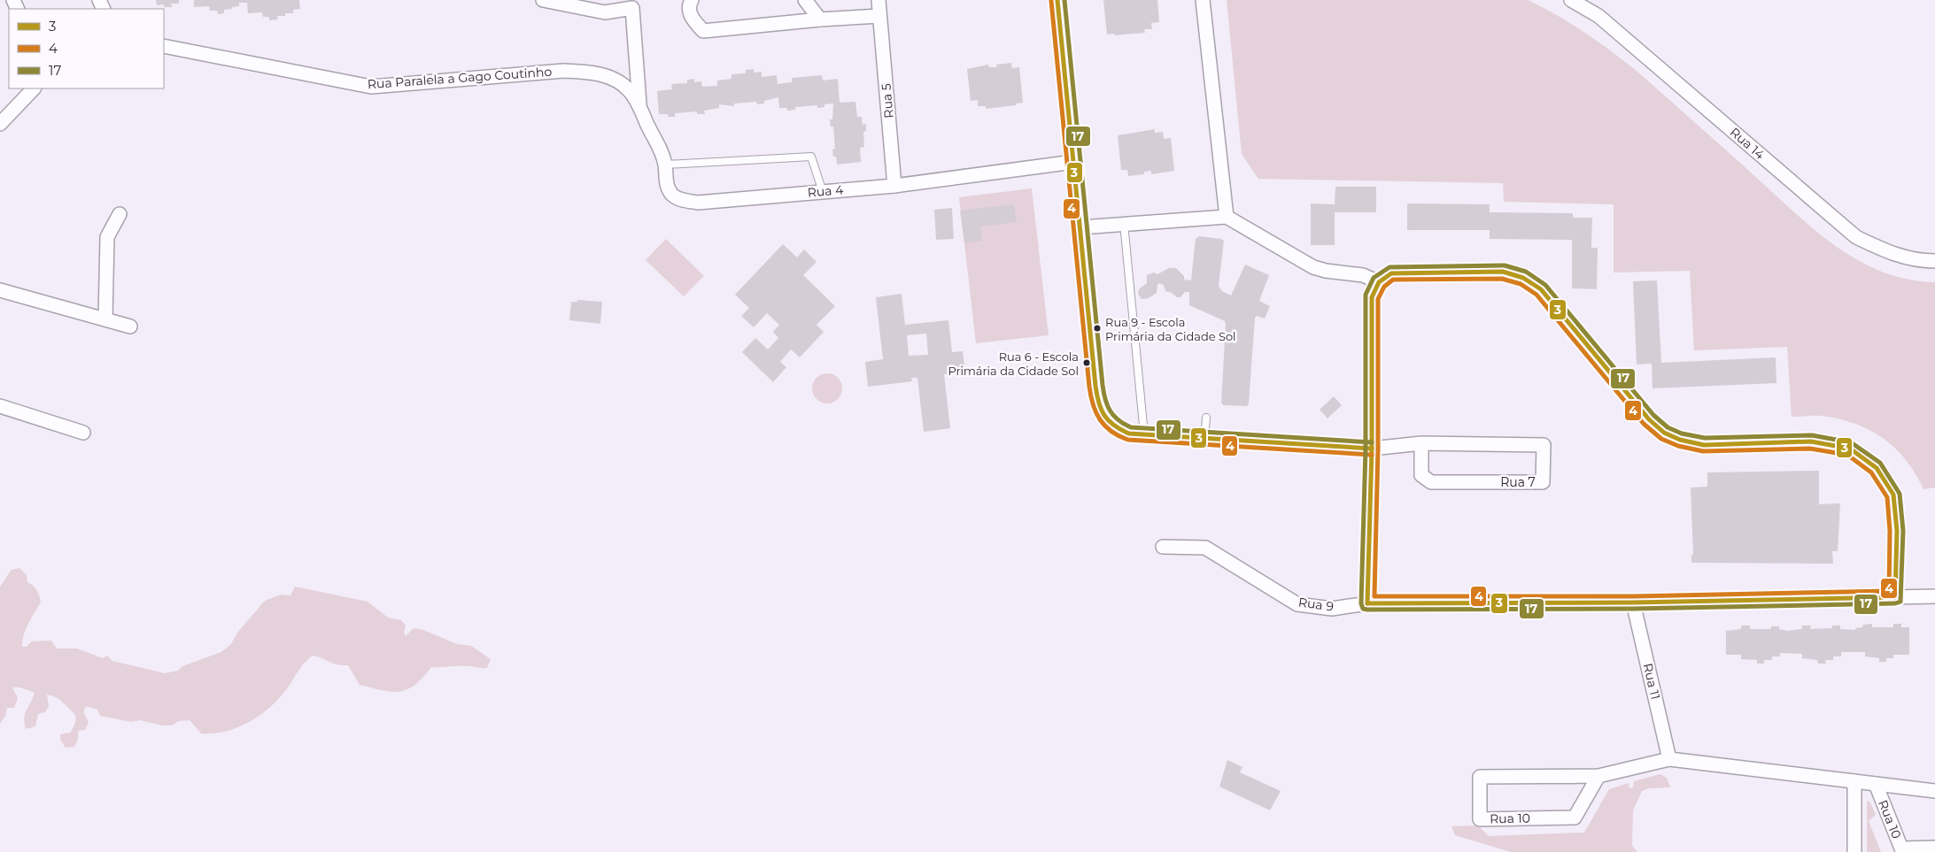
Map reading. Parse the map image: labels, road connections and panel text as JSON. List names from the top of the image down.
{
  "streets": {
    "street": [
      "Rua Paralela a Gago Coutinho",
      "Rua 5",
      "Rua 14",
      "Rua 4",
      "Rua 7",
      "Rua 9",
      "Rua 11",
      "Rua 10"
    ]
  },
  "crossings": [
    ["Rua Paralela a Gago Coutinho", "Rua 4"],
    ["Rua 5", "Rua 4"],
    ["Rua 9", "Rua 11"],
    ["Rua 11", "Rua 10"]
  ],
  "places": ["Rua 9 - Escola Primária da Cidade Sol", "Rua 6 - Escola Primária da Cidade Sol"],
  "lines": ["transit line 3", "transit line 17", "transit line 4"],
  "legend": ["3", "4", "17"]
}
